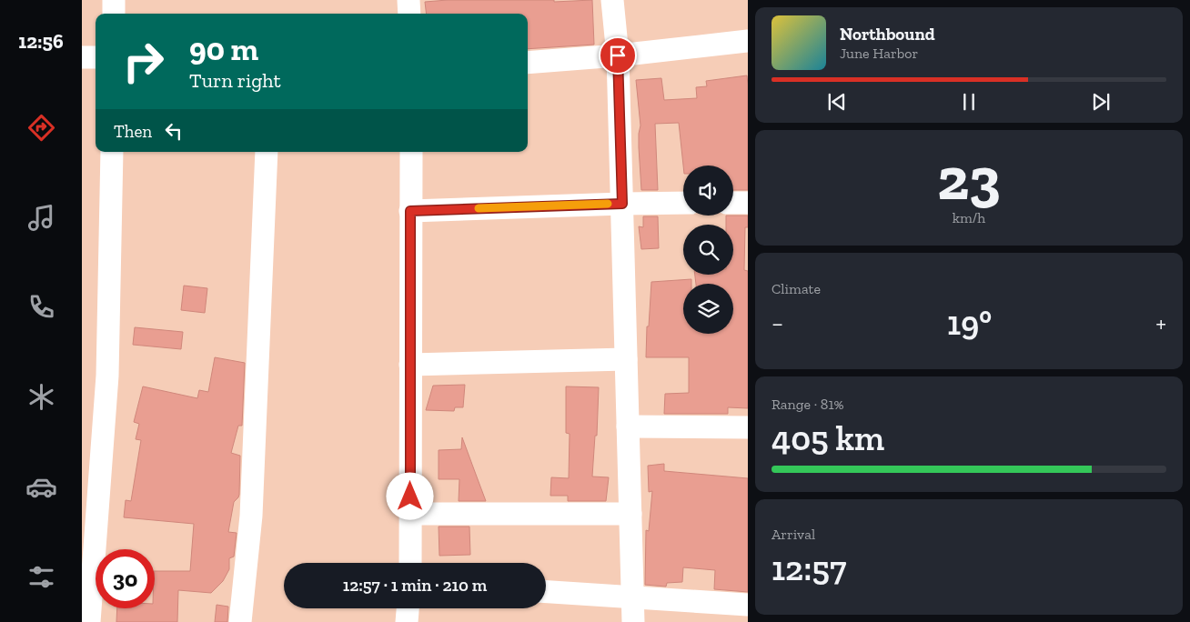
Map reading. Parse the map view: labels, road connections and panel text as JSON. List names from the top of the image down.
{
  "page": {
    "tabs": "12:56",
    "turn": ["90 m", "Turn right"],
    "song": ["Northbound", "June Harbor"],
    "then": "Then",
    "tile": [
      ["23", "km/h"],
      "Climate",
      ["Range · 81%", "405 km"],
      ["Arrival", "12:57"]
    ],
    "heat": ["−", "19°", "+"],
    "limit": "30",
    "trip": "12:57 · 1 min · 210 m"
  }
}
